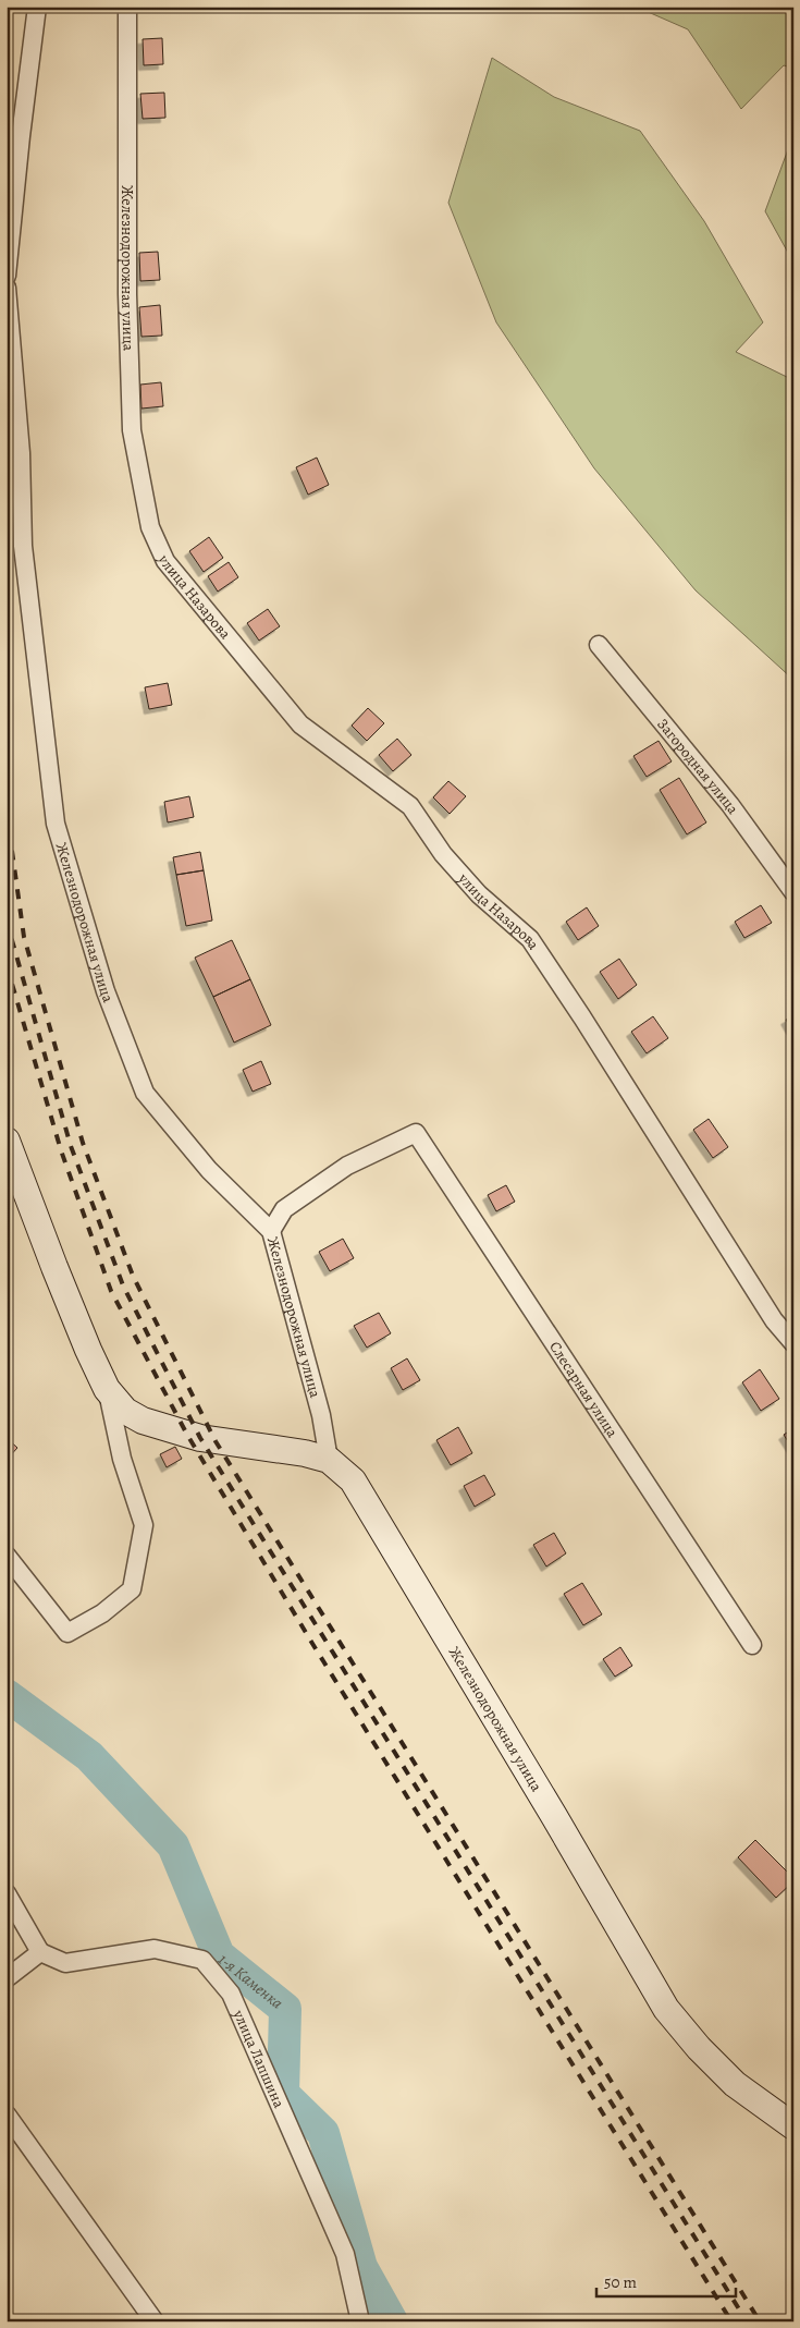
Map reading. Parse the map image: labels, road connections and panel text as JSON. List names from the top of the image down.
{
  "streets": {
    "street": [
      "Железнодорожная улица",
      "улица Назарова",
      "Загородная улица",
      "Слесарная улица",
      "улица Лапшина"
    ]
  },
  "crossings": [
    ["Железнодорожная улица", "улица Назарова"],
    ["Железнодорожная улица", "Слесарная улица"]
  ],
  "water": ["1-я Каменка"],
  "scale_bar": "50 m"
}
